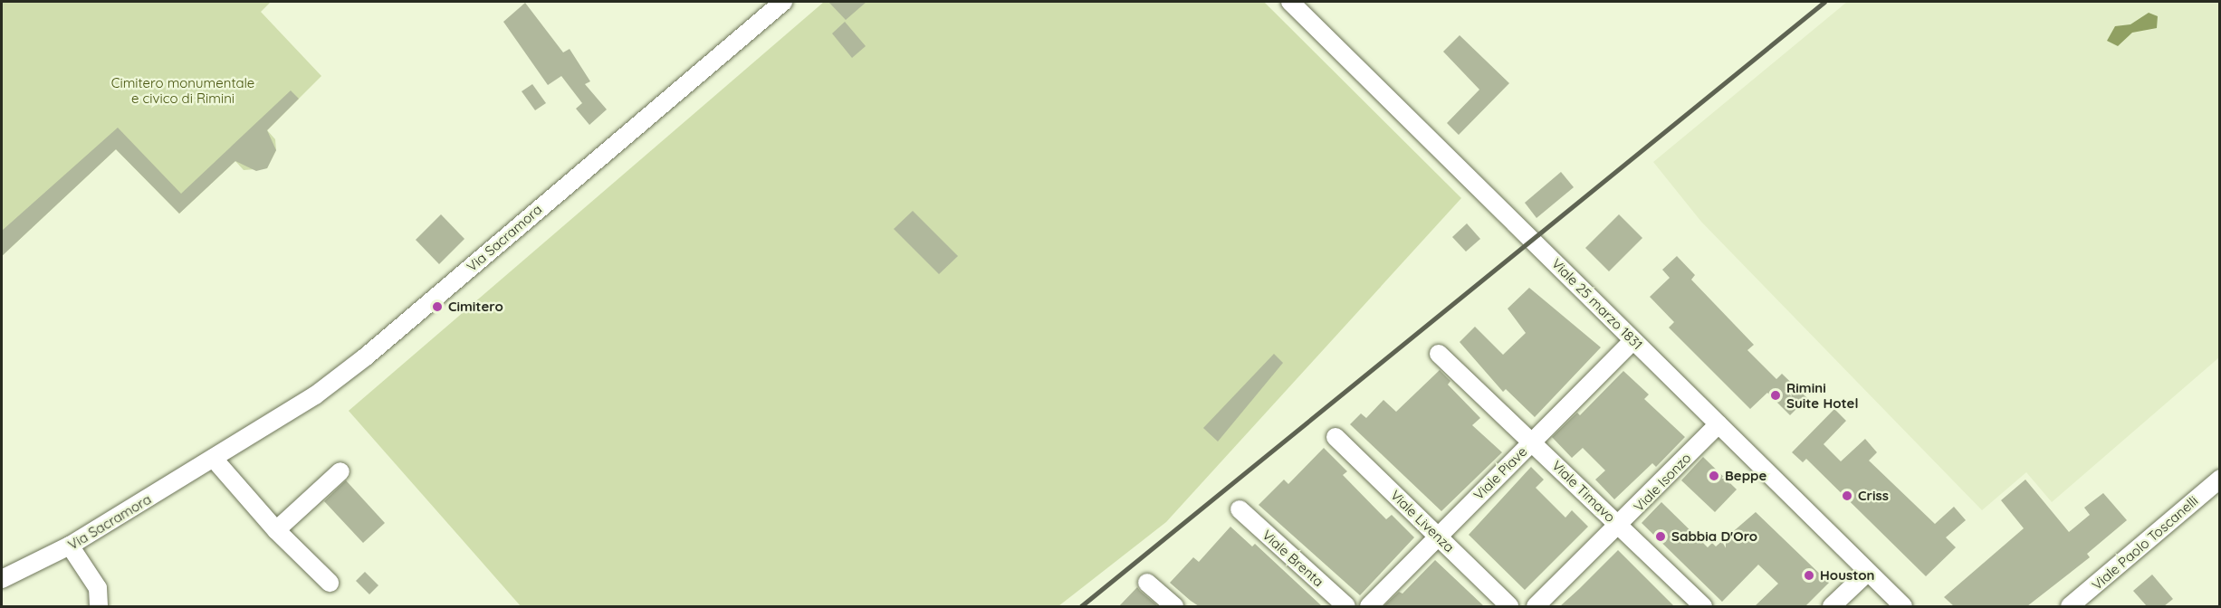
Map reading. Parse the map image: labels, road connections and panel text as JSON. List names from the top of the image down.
{
  "streets": {
    "street": [
      "Via Sacramora",
      "Viale 25 marzo 1831",
      "Viale Piave",
      "Viale Isonzo",
      "Viale Timavo",
      "Viale Livenza",
      "Viale Paolo Toscanelli",
      "Viale Brenta"
    ]
  },
  "crossings": [
    ["Viale 25 marzo 1831", "Viale Piave"],
    ["Viale 25 marzo 1831", "Viale Isonzo"],
    ["Viale Piave", "Viale Timavo"],
    ["Viale Piave", "Viale Livenza"],
    ["Viale Isonzo", "Viale Timavo"]
  ],
  "parks": ["Cimitero monumentale e civico di Rimini"],
  "places": [
    "Cimitero",
    "Rimini Suite Hotel",
    "Beppe",
    "Criss",
    "Sabbia D'Oro",
    "Houston"
  ]
}
